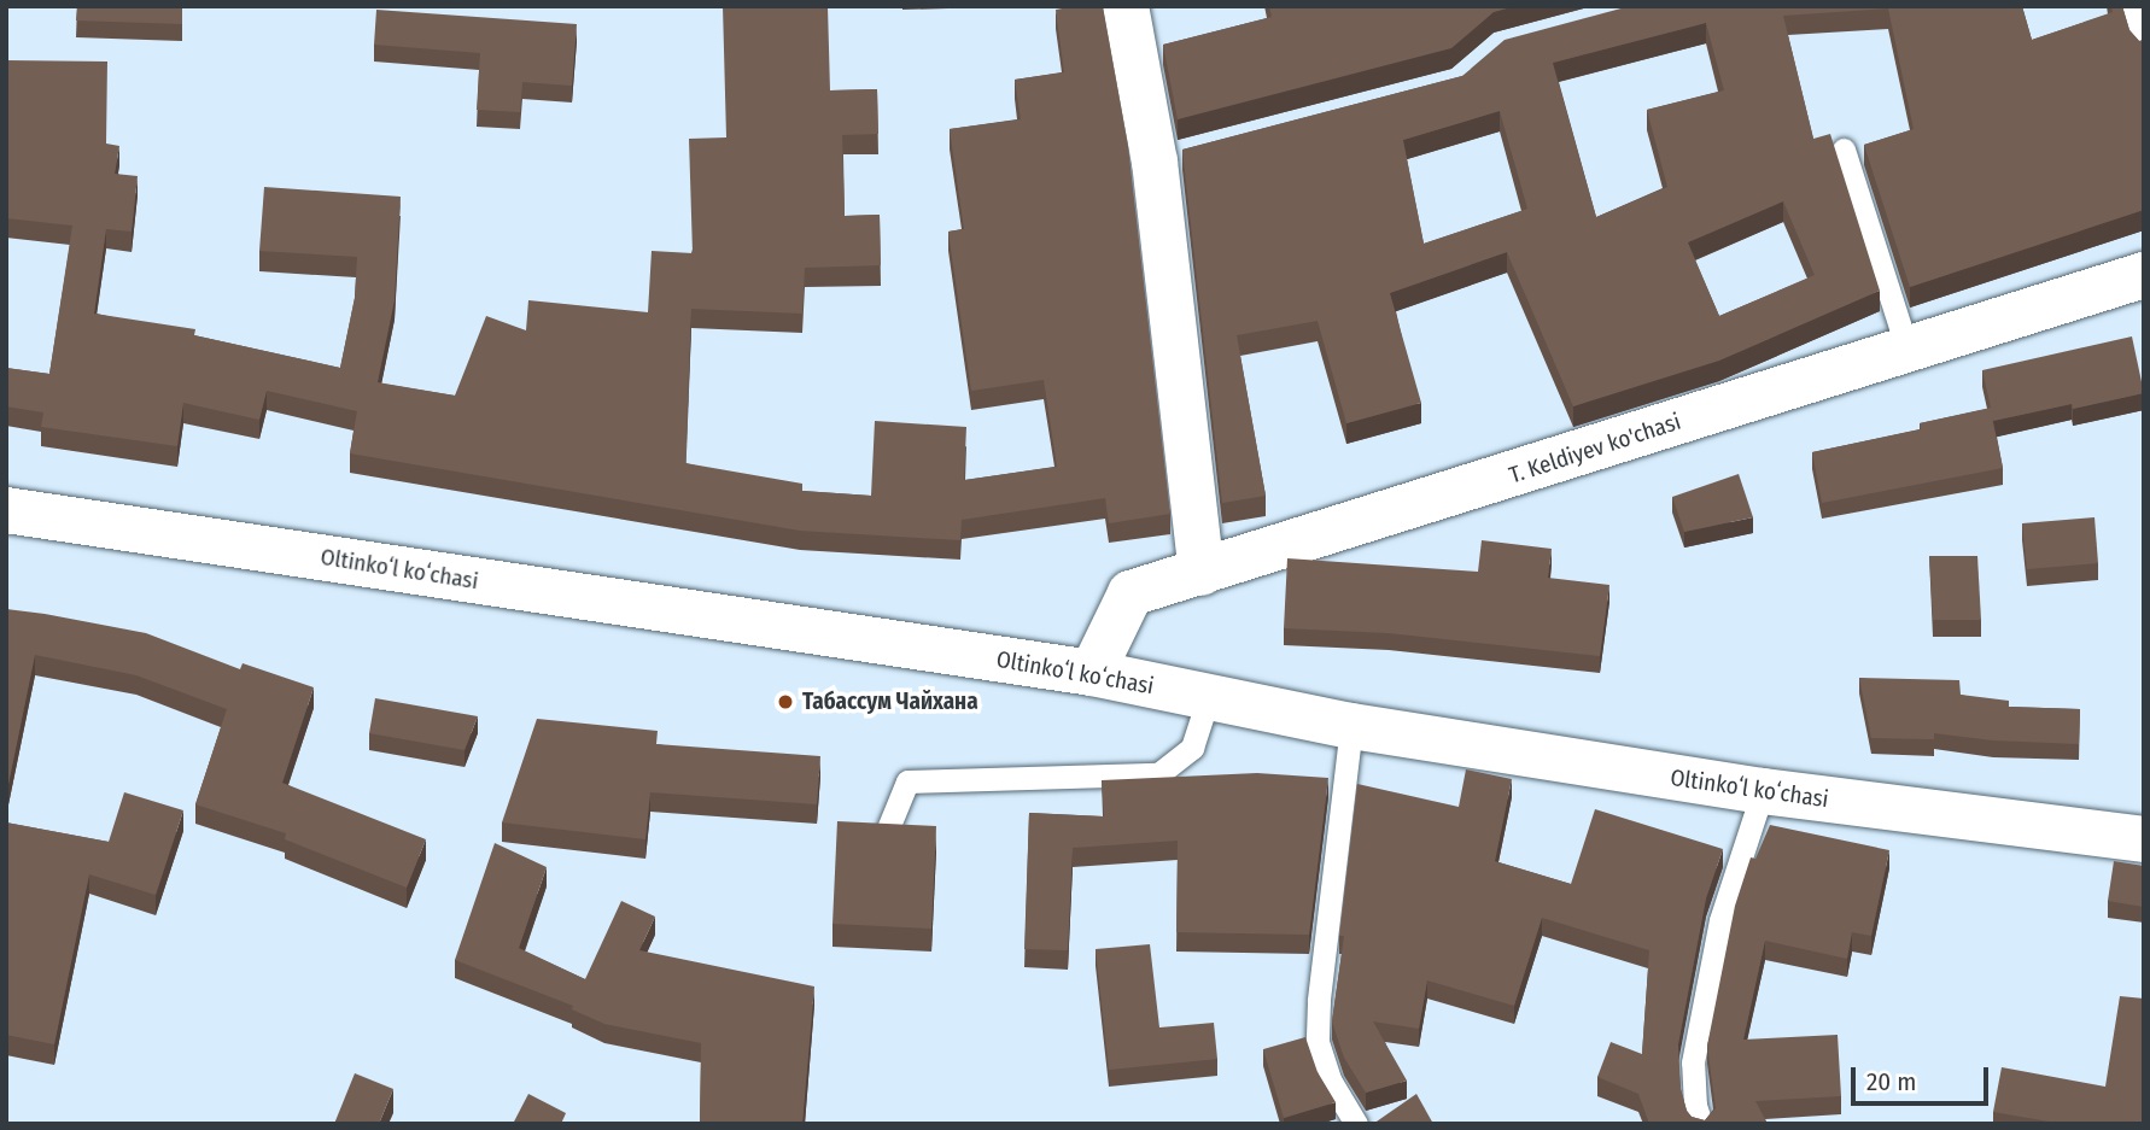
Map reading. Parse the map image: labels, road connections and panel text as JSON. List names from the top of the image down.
{
  "streets": {
    "main road": ["T. Keldiyev ko'chasi", "Oltinkoʻl koʻchasi"]
  },
  "crossings": [
    ["T. Keldiyev ko'chasi", "Oltinkoʻl koʻchasi"]
  ],
  "places": ["Табассум Чайхана"],
  "scale_bar": "20 m"
}
